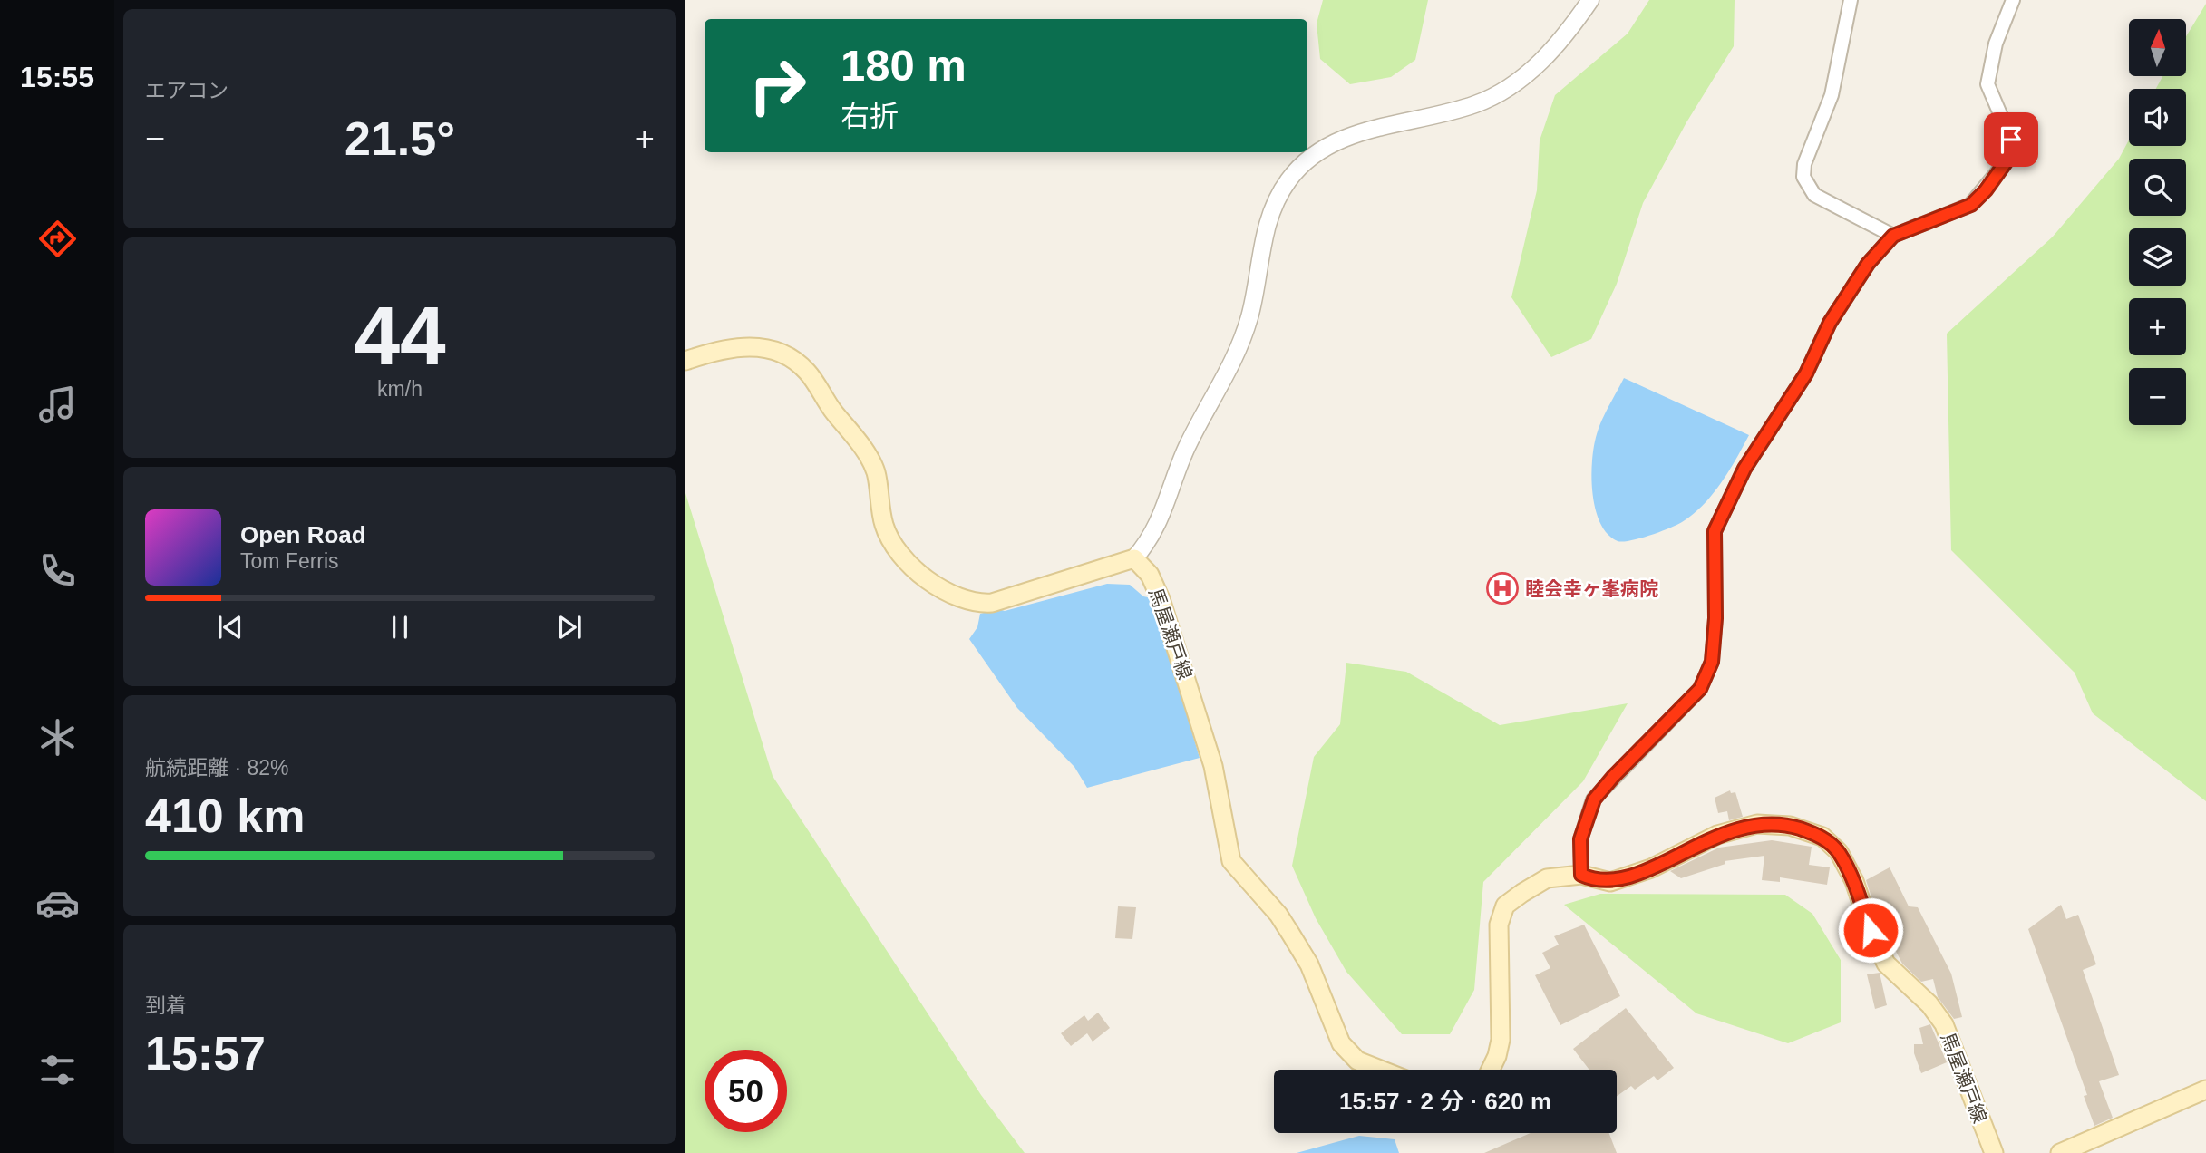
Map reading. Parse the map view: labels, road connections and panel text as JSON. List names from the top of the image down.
{
  "streets": {
    "main road": ["馬屋瀬戸線"]
  },
  "places": {
    "hospital": ["睦会幸ヶ峯病院"]
  },
  "north": "top",
  "page": {
    "tabs": "15:55",
    "tile": [
      "エアコン",
      ["44", "km/h"],
      ["航続距離 · 82%", "410 km"],
      ["到着", "15:57"]
    ],
    "map_buttons": ["+", "−"],
    "turn": ["180 m", "右折"],
    "heat": ["−", "21.5°", "+"],
    "song": ["Open Road", "Tom Ferris"],
    "limit": "50",
    "trip": "15:57 · 2 分 · 620 m"
  }
}
